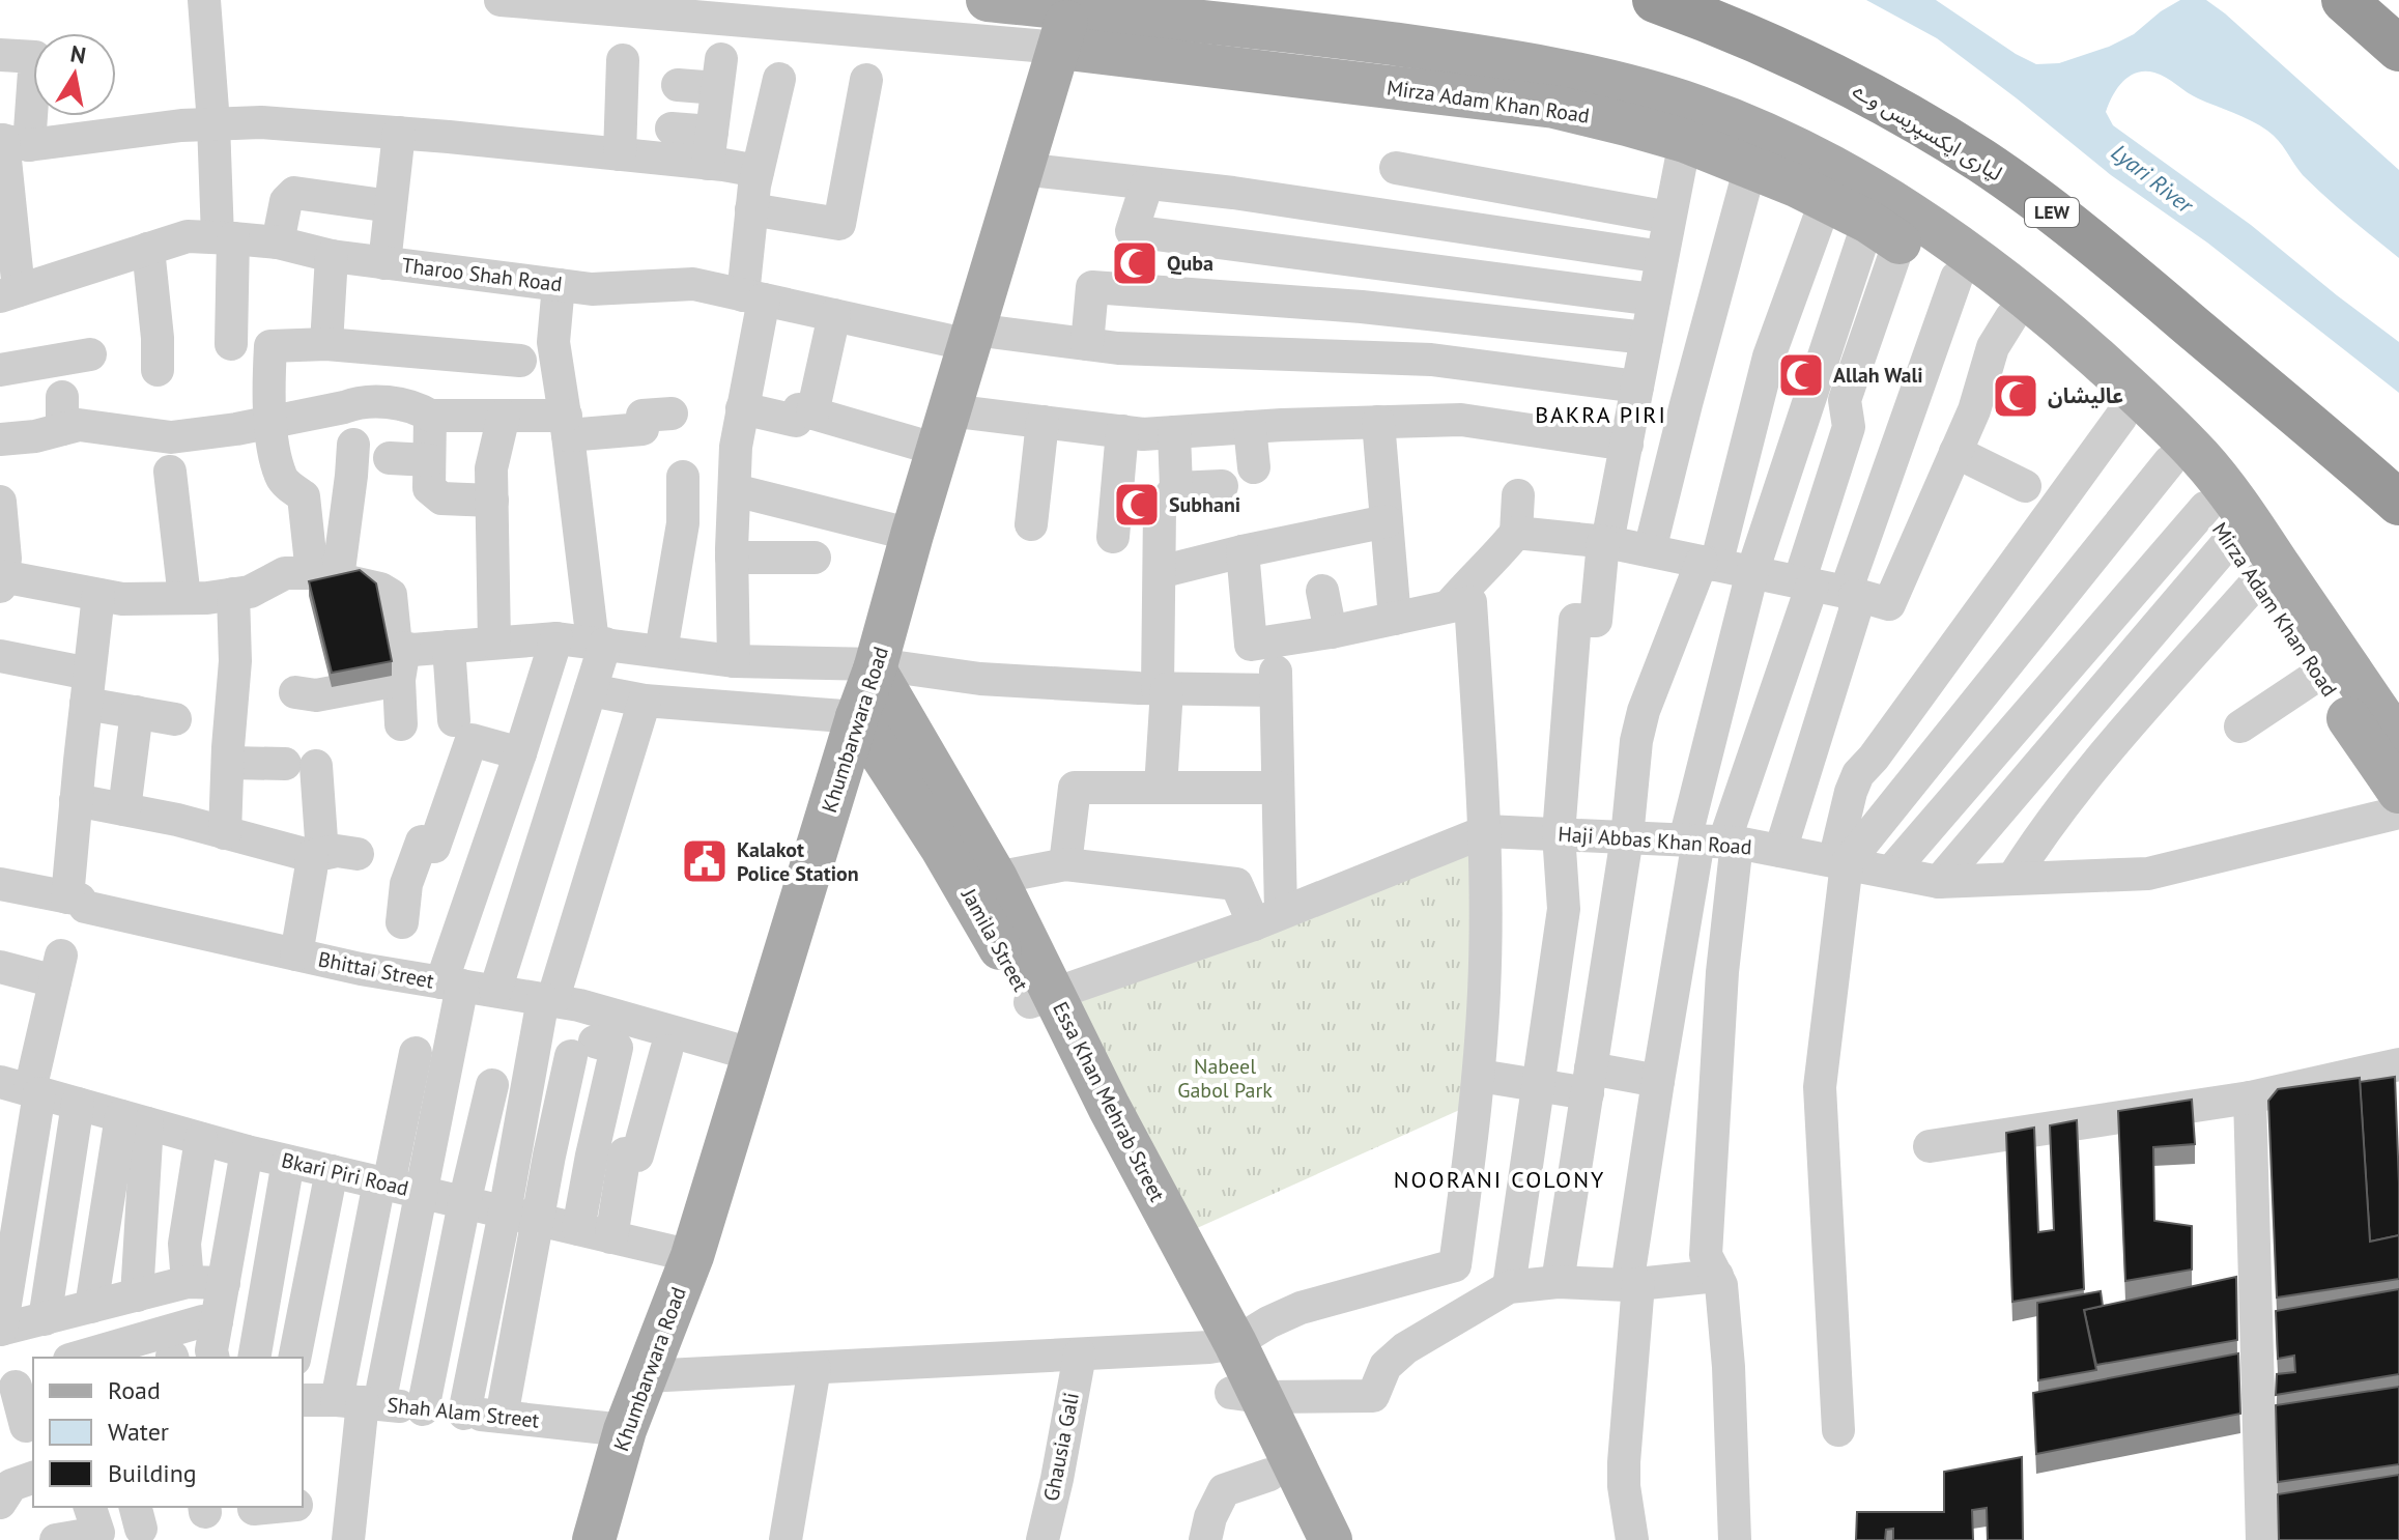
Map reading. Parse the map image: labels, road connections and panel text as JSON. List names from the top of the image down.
{
  "streets": {
    "highway": ["لیاری ایکسپریس وے", "LEW"],
    "main road": [
      "Mirza Adam Khan Road",
      "Khumbarwara Road",
      "Jamila Street",
      "Essa Khan Mehrab Street"
    ],
    "street": [
      "Tharoo Shah Road",
      "Haji Abbas Khan Road",
      "Bhittai Street",
      "Bkari Piri Road",
      "Shah Alam Street",
      "Ghausia Gali"
    ]
  },
  "crossings": [
    ["Mirza Adam Khan Road", "Khumbarwara Road"],
    ["Tharoo Shah Road", "Khumbarwara Road"],
    ["Khumbarwara Road", "Jamila Street"],
    ["Khumbarwara Road", "Bhittai Street"],
    ["Khumbarwara Road", "Essa Khan Mehrab Street"],
    ["Khumbarwara Road", "Bkari Piri Road"],
    ["Khumbarwara Road", "Shah Alam Street"],
    ["Haji Abbas Khan Road", "Jamila Street"],
    ["Haji Abbas Khan Road", "Essa Khan Mehrab Street"],
    ["Jamila Street", "Essa Khan Mehrab Street"]
  ],
  "districts": ["BAKRA PIRI", "NOORANI COLONY"],
  "water": ["Lyari River"],
  "parks": ["Nabeel Gabol Park"],
  "places": {
    "mosque": [
      "Quba",
      "Allah Wali",
      "عالیشان",
      "Subhani"
    ],
    "public building": ["Kalakot Police Station"]
  },
  "legend": ["Road", "Water", "Building"],
  "north": "top"
}
